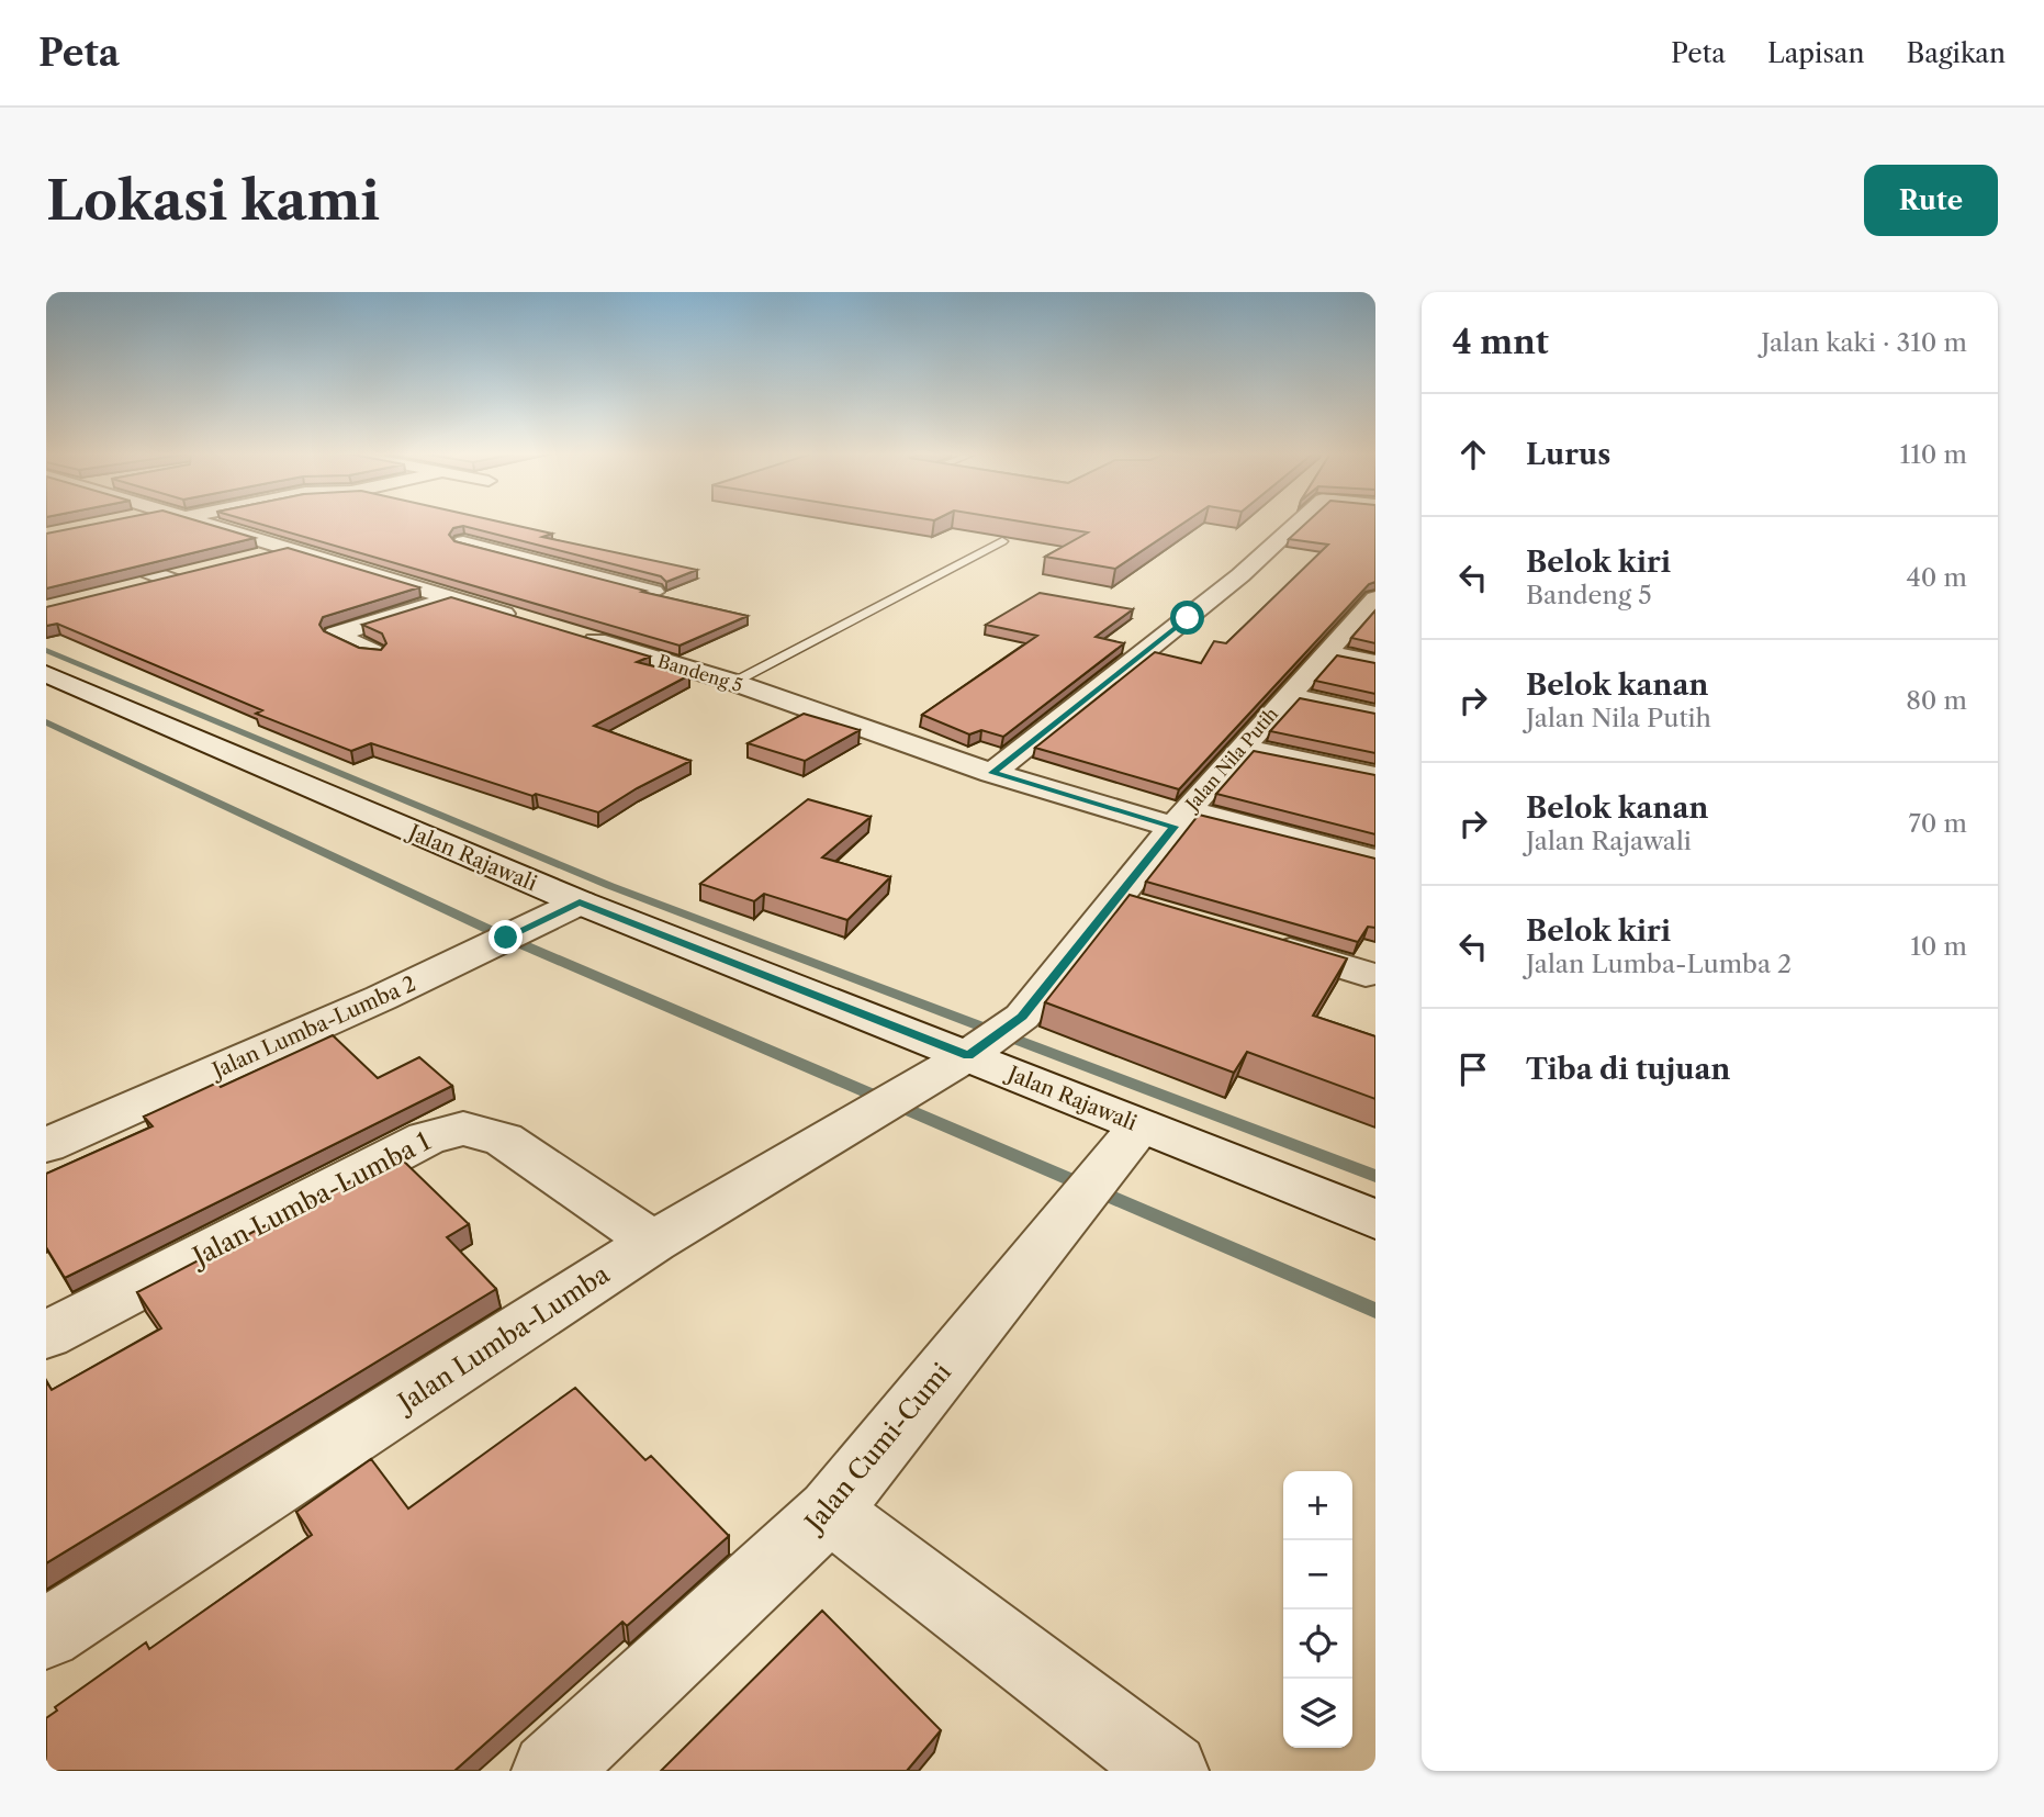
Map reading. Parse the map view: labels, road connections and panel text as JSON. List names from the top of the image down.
{
  "streets": {
    "street": [
      "Bandeng 5",
      "Jalan Nila Putih",
      "Jalan Rajawali",
      "Jalan Lumba-Lumba 2",
      "Jalan Lumba-Lumba 1",
      "Jalan Lumba-Lumba",
      "Jalan Cumi-Cumi"
    ]
  },
  "crossings": [
    ["Bandeng 5", "Jalan Nila Putih"],
    ["Jalan Nila Putih", "Jalan Rajawali"],
    ["Jalan Nila Putih", "Jalan Lumba-Lumba"],
    ["Jalan Rajawali", "Jalan Lumba-Lumba 2"],
    ["Jalan Rajawali", "Jalan Lumba-Lumba"],
    ["Jalan Rajawali", "Jalan Cumi-Cumi"],
    ["Jalan Lumba-Lumba 1", "Jalan Lumba-Lumba"]
  ],
  "page": {
    "header": "Peta",
    "nav": ["Peta", "Lapisan", "Bagikan"],
    "buttons": "Rute",
    "title": "Lokasi kami",
    "heading": ["4 mnt", "Jalan kaki · 310 m"],
    "list": [
      ["Lurus", "110 m"],
      ["Belok kiri", "Bandeng 5", "40 m"],
      ["Belok kanan", "Jalan Nila Putih", "80 m"],
      ["Belok kanan", "Jalan Rajawali", "70 m"],
      ["Belok kiri", "Jalan Lumba-Lumba 2", "10 m"],
      "Tiba di tujuan"
    ],
    "map_buttons": ["+", "−"]
  }
}
